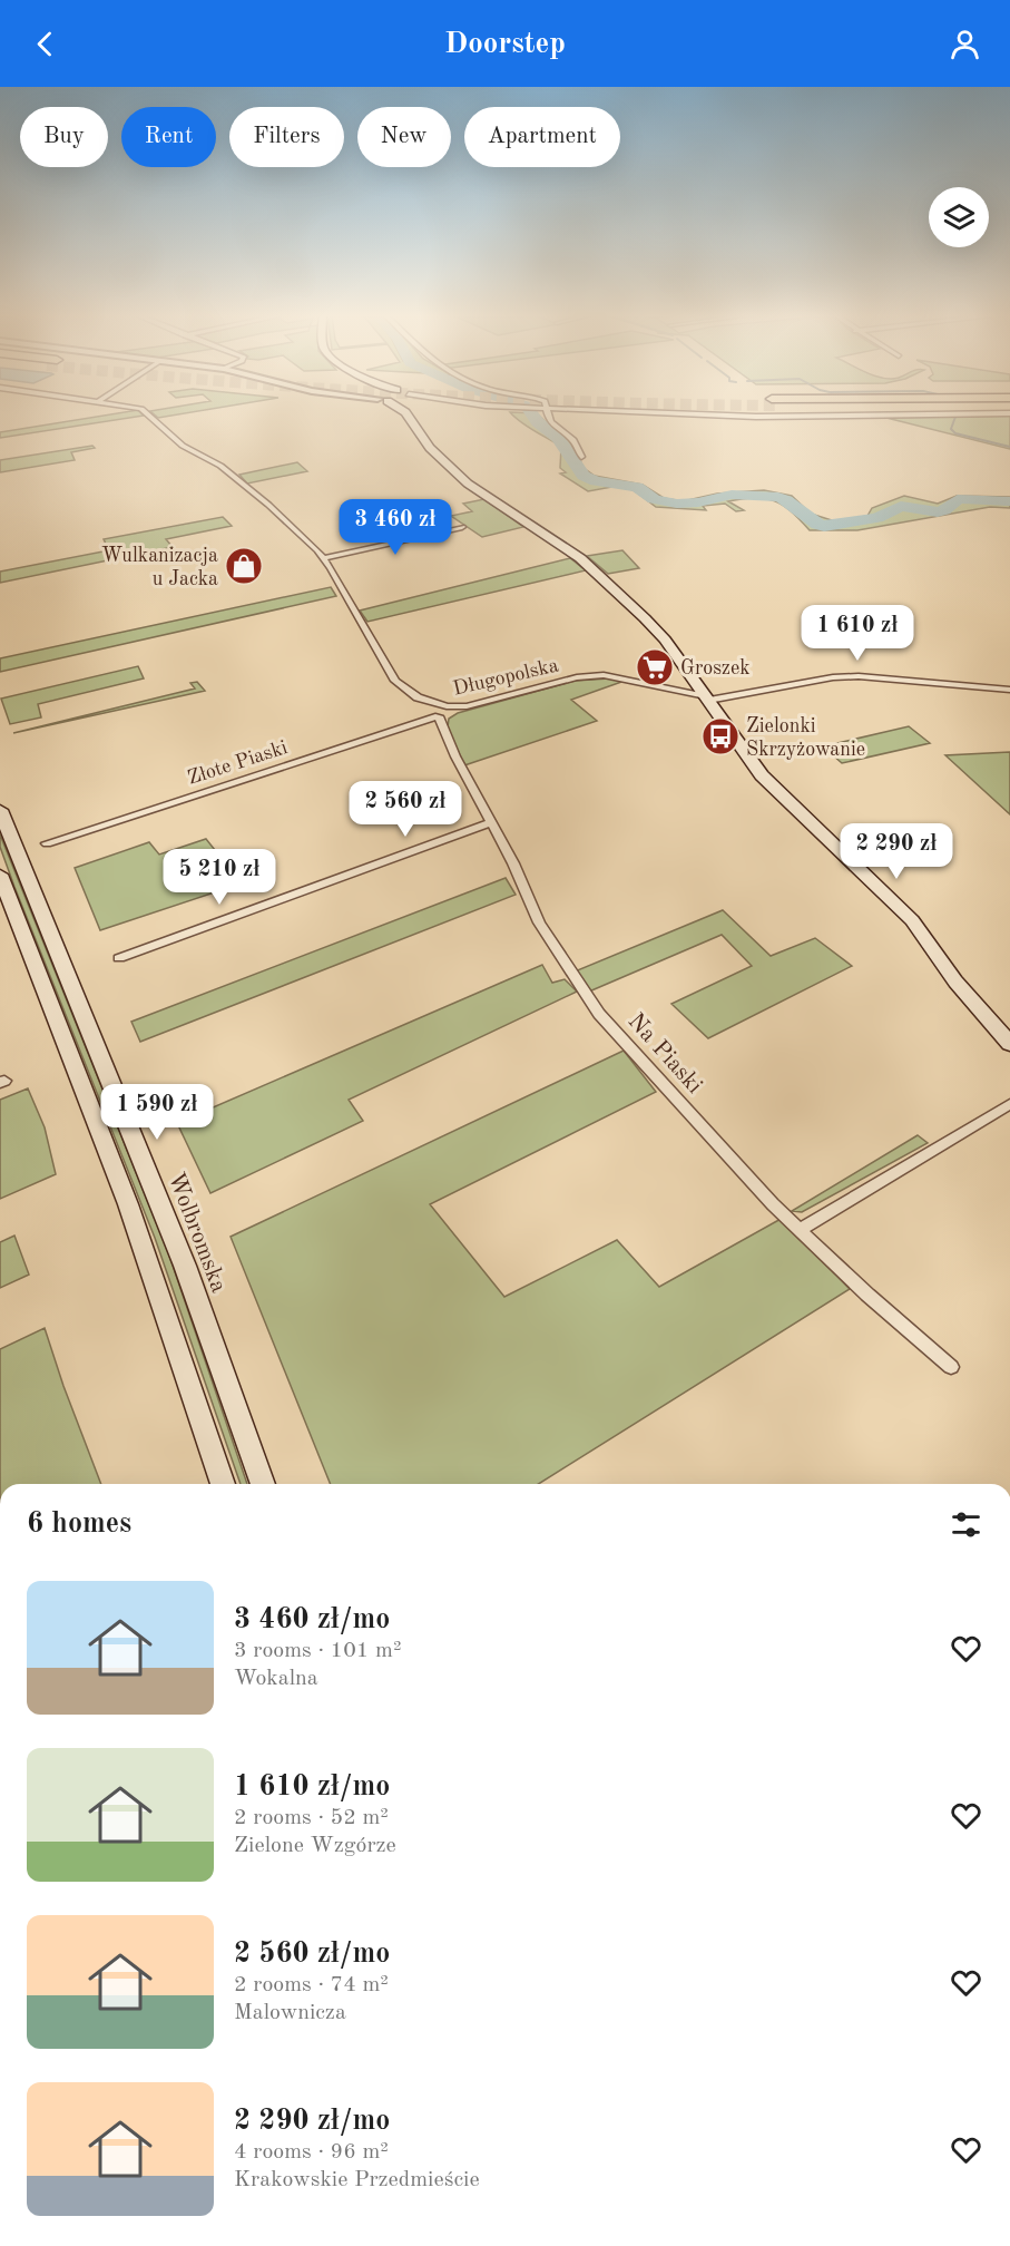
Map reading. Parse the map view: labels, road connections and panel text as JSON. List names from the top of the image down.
{
  "streets": {
    "main road": ["Wolbromska"],
    "street": ["Długopolska", "Złote Piaski", "Na Piaski"]
  },
  "crossings": [
    ["Długopolska", "Złote Piaski"],
    ["Długopolska", "Na Piaski"],
    ["Złote Piaski", "Na Piaski"]
  ],
  "places": {
    "shop": ["Wulkanizacja u Jacka"],
    "supermarket": ["Groszek"],
    "bus stop": ["Zielonki Skrzyżowanie"]
  },
  "page": {
    "header": "Doorstep",
    "chip": [
      "Buy",
      "Rent",
      "Filters",
      "New",
      "Apartment"
    ],
    "price": [
      "3 460 zł",
      "1 610 zł",
      "2 560 zł",
      "2 290 zł",
      "5 210 zł",
      "1 590 zł"
    ],
    "heading": "6 homes",
    "list": [
      {
        "name": "3 460 zł/mo",
        "note": "3 rooms · 101 m² · Wokalna"
      },
      {
        "name": "1 610 zł/mo",
        "note": "2 rooms · 52 m² · Zielone Wzgórze"
      },
      {
        "name": "2 560 zł/mo",
        "note": "2 rooms · 74 m² · Malownicza"
      },
      {
        "name": "2 290 zł/mo",
        "note": "4 rooms · 96 m² · Krakowskie Przedmieście"
      }
    ]
  }
}
